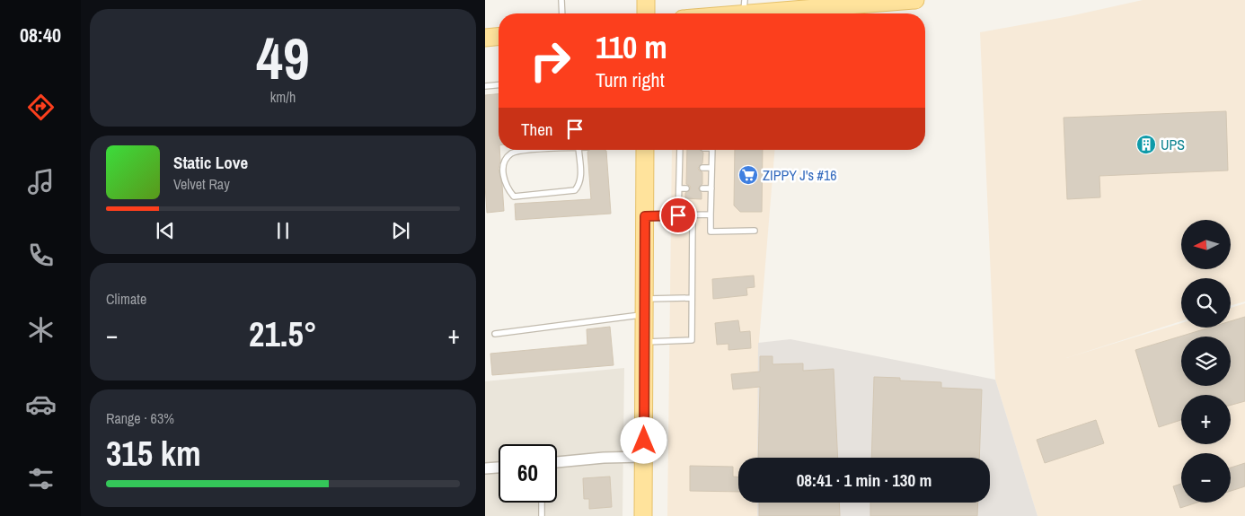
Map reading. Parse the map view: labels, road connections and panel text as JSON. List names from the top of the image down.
{
  "places": {
    "building": ["UPS"],
    "supermarket": ["ZIPPY J's #16"]
  },
  "north": "left",
  "page": {
    "tabs": "08:40",
    "tile": [
      ["49", "km/h"],
      "Climate",
      ["Range · 63%", "315 km"]
    ],
    "turn": ["110 m", "Turn right"],
    "then": "Then",
    "song": ["Static Love", "Velvet Ray"],
    "map_buttons": ["+", "−"],
    "heat": ["−", "21.5°", "+"],
    "limit": "60",
    "trip": "08:41 · 1 min · 130 m"
  }
}
